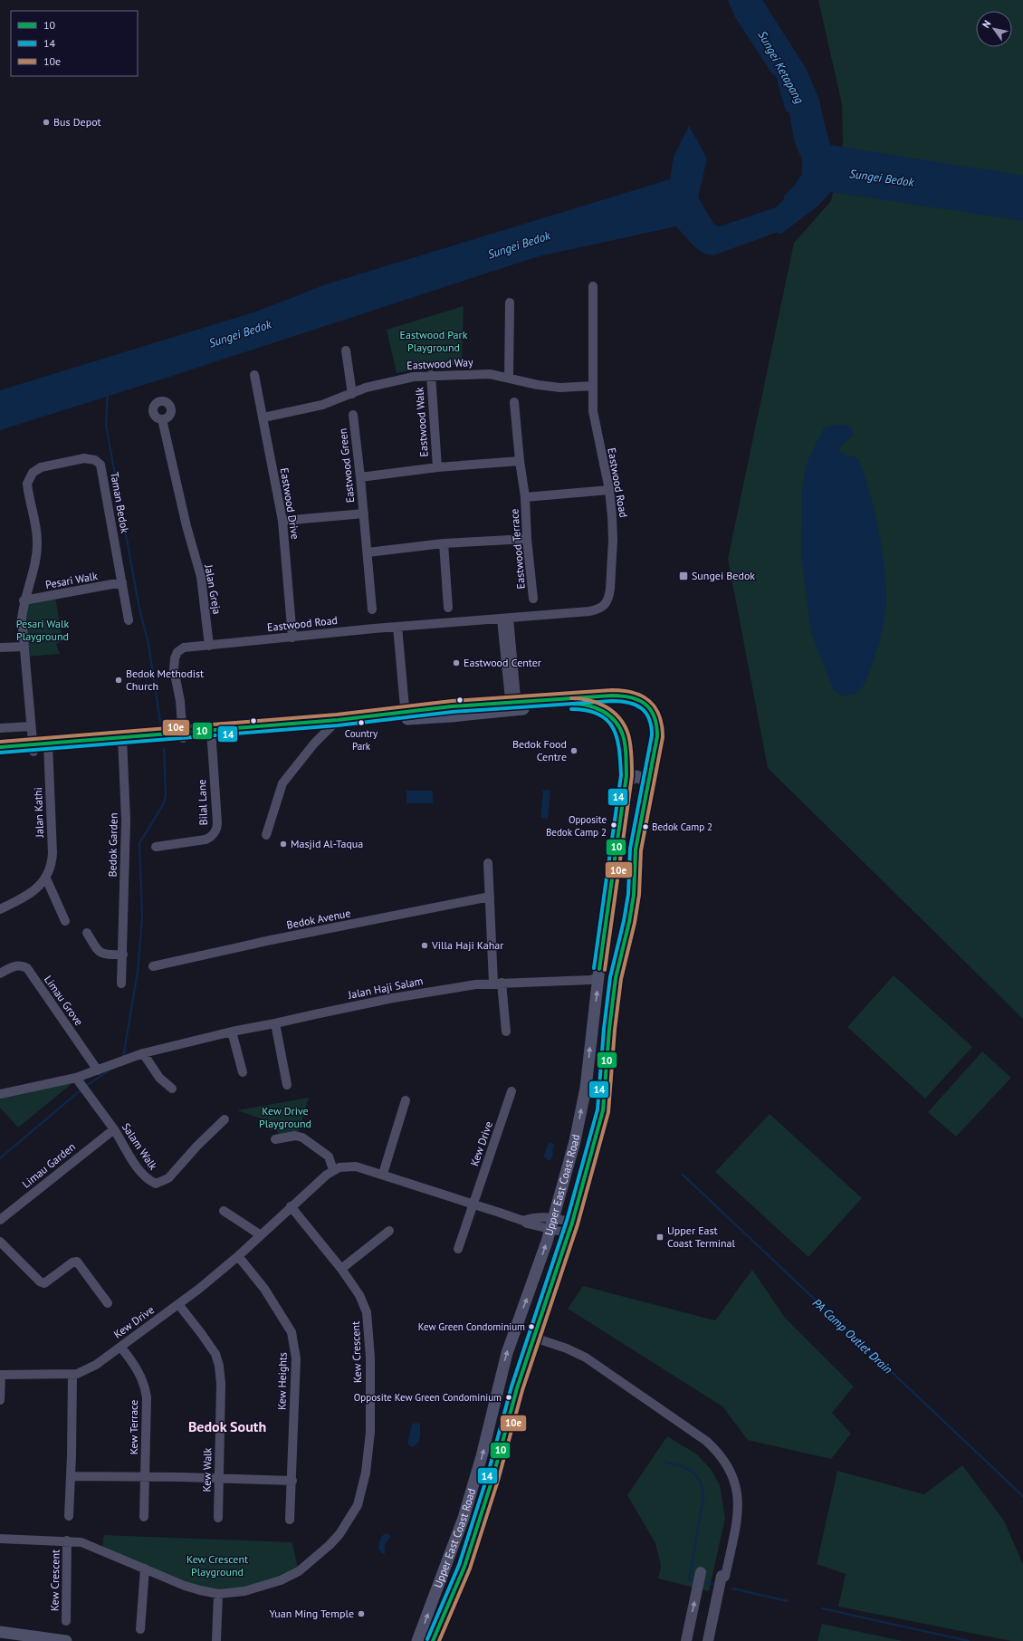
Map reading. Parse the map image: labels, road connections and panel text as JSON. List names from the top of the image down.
{
  "streets": {
    "main road": ["Upper East Coast Road"],
    "street": [
      "Eastwood Way",
      "Eastwood Walk",
      "Eastwood Green",
      "Eastwood Road",
      "Taman Bedok",
      "Eastwood Drive",
      "Eastwood Terrace",
      "Pesari Walk",
      "Jalan Greja",
      "Bilal Lane",
      "Jalan Kathi",
      "Bedok Garden",
      "Bedok Avenue",
      "Jalan Haji Salam",
      "Limau Grove",
      "Kew Drive",
      "Salam Walk",
      "Limau Garden",
      "Kew Crescent",
      "Kew Heights",
      "Kew Terrace",
      "Kew Walk"
    ]
  },
  "crossings": [
    ["Eastwood Way", "Eastwood Walk"],
    ["Eastwood Way", "Eastwood Road"],
    ["Eastwood Way", "Eastwood Drive"],
    ["Eastwood Walk", "Eastwood Green"],
    ["Eastwood Walk", "Eastwood Terrace"],
    ["Eastwood Green", "Eastwood Drive"],
    ["Eastwood Road", "Eastwood Drive"],
    ["Eastwood Road", "Eastwood Terrace"],
    ["Eastwood Road", "Jalan Greja"],
    ["Taman Bedok", "Pesari Walk"],
    ["Jalan Haji Salam", "Limau Grove"],
    ["Jalan Haji Salam", "Salam Walk"],
    ["Jalan Haji Salam", "Upper East Coast Road"],
    ["Kew Drive", "Upper East Coast Road"],
    ["Kew Drive", "Kew Crescent"],
    ["Kew Drive", "Kew Heights"],
    ["Kew Drive", "Kew Terrace"],
    ["Kew Drive", "Kew Walk"],
    ["Salam Walk", "Limau Garden"]
  ],
  "districts": ["Bedok South"],
  "water": ["Sungei Ketapang", "Sungei Bedok", "PA Camp Outlet Drain"],
  "parks": [
    "Eastwood Park Playground",
    "Pesari Walk Playground",
    "Kew Drive Playground",
    "Kew Crescent Playground"
  ],
  "places": {
    "other": [
      "Bus Depot",
      "Eastwood Center",
      "Bedok Methodist Church",
      "Country Park",
      "Bedok Food Centre",
      "Opposite Bedok Camp 2",
      "Bedok Camp 2",
      "Masjid Al-Taqua",
      "Villa Haji Kahar",
      "Kew Green Condominium",
      "Opposite Kew Green Condominium",
      "Yuan Ming Temple"
    ],
    "transit": ["Sungei Bedok", "Upper East Coast Terminal"]
  },
  "lines": ["transit line 10e", "transit line 10", "transit line 14"],
  "legend": ["10", "14", "10e"],
  "north": "top left"
}
